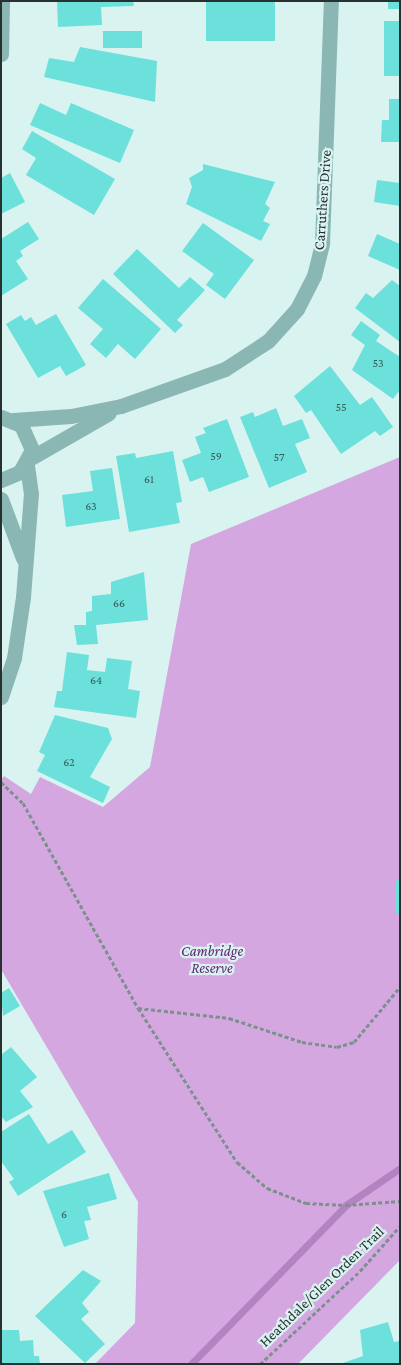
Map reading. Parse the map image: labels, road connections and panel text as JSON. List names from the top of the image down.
{
  "streets": {
    "street": ["Carruthers Drive"],
    "path": ["Heathdale/Glen Orden Trail"]
  },
  "parks": ["Cambridge Reserve"],
  "house_numbers": [
    "53",
    "55",
    "59",
    "57",
    "61",
    "63",
    "66",
    "64",
    "62",
    "6"
  ]
}
